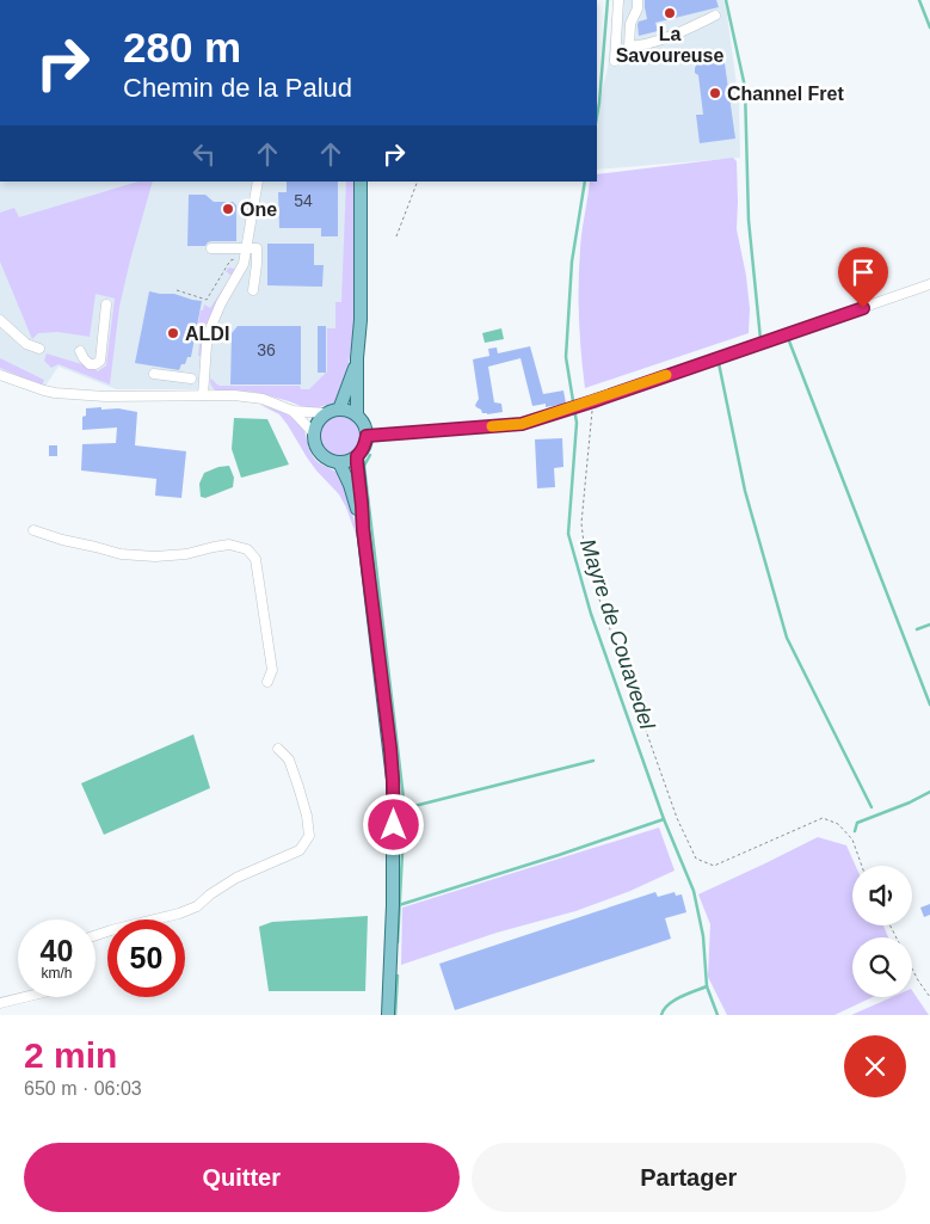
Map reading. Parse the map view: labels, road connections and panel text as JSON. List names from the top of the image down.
{
  "water": ["Mayre de Couavedel"],
  "places": [
    "La Savoureuse",
    "Channel Fret",
    "One",
    "ALDI"
  ],
  "house_numbers": ["54", "36"],
  "page": {
    "turn": ["280 m", "Chemin de la Palud"],
    "speed": "40 km/h",
    "limit": "50",
    "heading": ["2 min", "650 m · 06:03"],
    "buttons": ["Quitter", "Partager"]
  }
}
